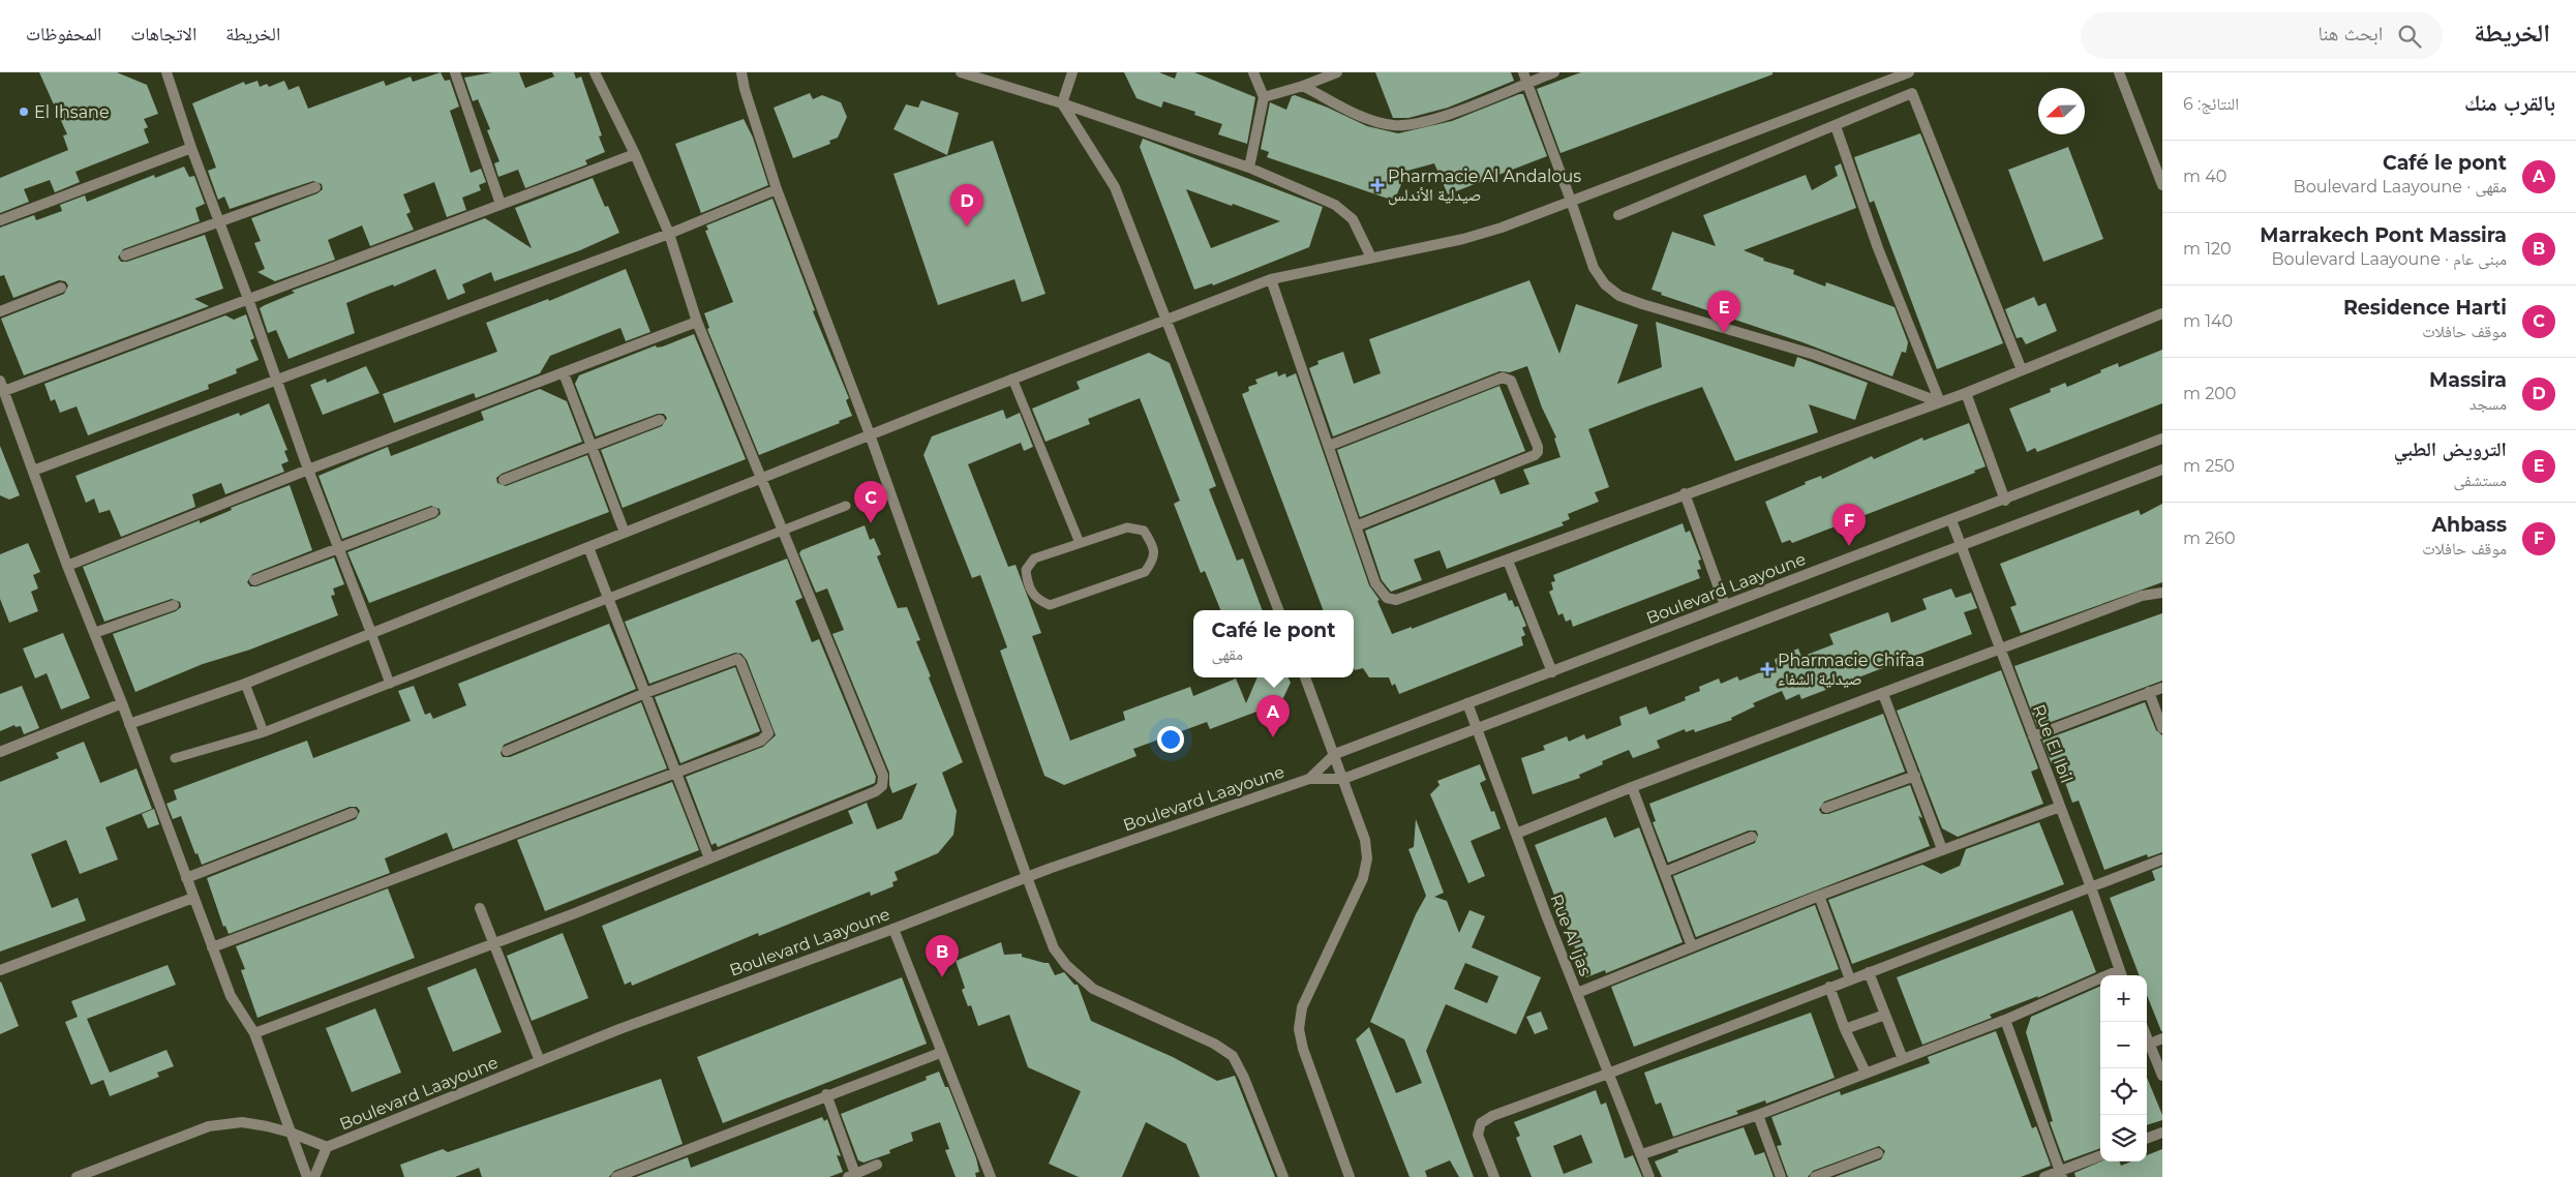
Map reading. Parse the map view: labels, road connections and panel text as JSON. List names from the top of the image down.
{
  "streets": {
    "street": ["Boulevard Laayoune", "Rue El Ibil", "Rue Al Ijas"]
  },
  "crossings": [
    ["Boulevard Laayoune", "Rue El Ibil"],
    ["Boulevard Laayoune", "Rue Al Ijas"]
  ],
  "places": {
    "other": ["El Ihsane"],
    "health": ["Pharmacie Al Andalous صيدلية الأندلس", "Pharmacie Chifaa صيدلية الشفاء"]
  },
  "north": "left",
  "page": {
    "header": "الخريطة",
    "search": "ابحث هنا",
    "nav": ["الخريطة", "الاتجاهات", "المحفوظات"],
    "heading": ["بالقرب منك", "النتائج: 6"],
    "list": [
      {
        "mark": "A",
        "name": "Café le pont",
        "note": "مقهى · Boulevard Laayoune",
        "value": "40 m"
      },
      {
        "mark": "B",
        "name": "Marrakech Pont Massira",
        "note": "مبنى عام · Boulevard Laayoune",
        "value": "120 m"
      },
      {
        "mark": "C",
        "name": "Residence Harti",
        "note": "موقف حافلات",
        "value": "140 m"
      },
      {
        "mark": "D",
        "name": "Massira",
        "note": "مسجد",
        "value": "200 m"
      },
      {
        "mark": "E",
        "name": "الترويض الطبي",
        "note": "مستشفى",
        "value": "250 m"
      },
      {
        "mark": "F",
        "name": "Ahbass",
        "note": "موقف حافلات",
        "value": "260 m"
      }
    ],
    "pins": [
      "D",
      "E",
      "C",
      "F",
      "A",
      "B"
    ],
    "popup": ["Café le pont", "مقهى"],
    "map_buttons": ["+", "−"]
  }
}
